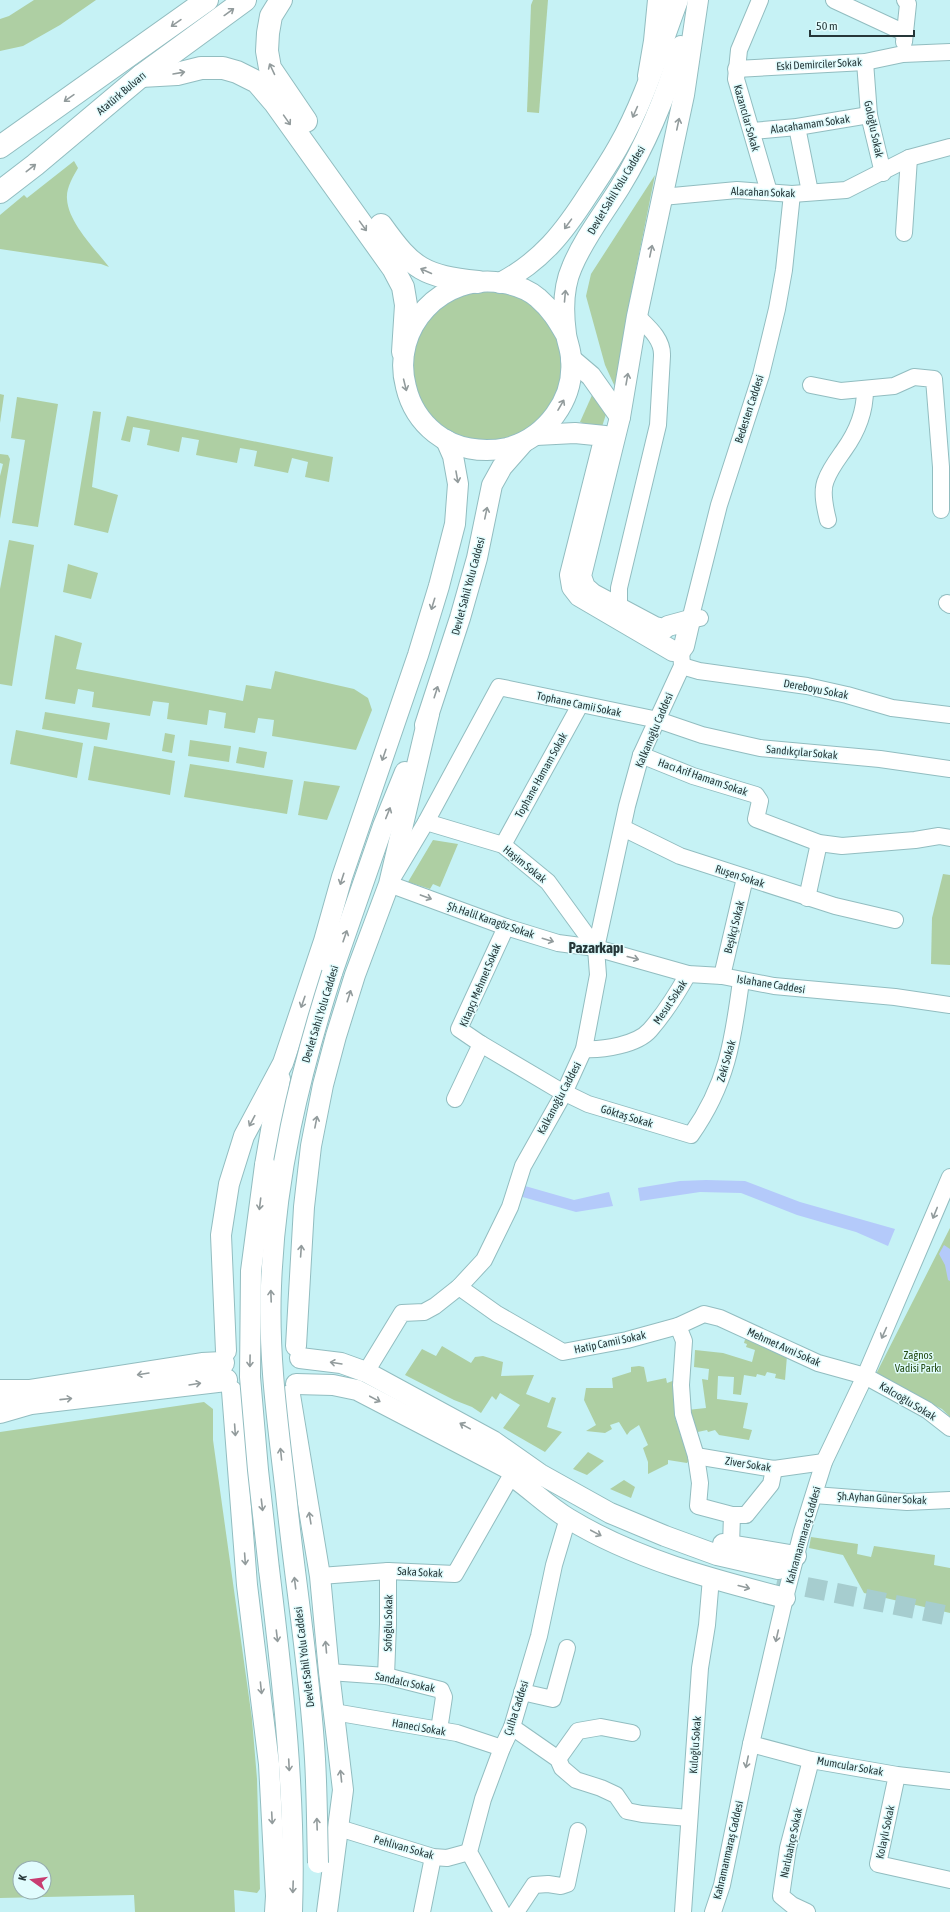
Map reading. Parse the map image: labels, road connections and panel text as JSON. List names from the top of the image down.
{
  "streets": {
    "highway": ["Atatürk Bulvarı"],
    "main road": ["Devlet Sahil Yolu Caddesi"],
    "street": [
      "Eski Demirciler Sokak",
      "Kazancılar Sokak",
      "Alacahamam Sokak",
      "Goloğlu Sokak",
      "Alacahan Sokak",
      "Bedesten Caddesi",
      "Dereboyu Sokak",
      "Tophane Camii Sokak",
      "Kalkanoğlu Caddesi",
      "Sandıkçılar Sokak",
      "Tophane Hamam Sokak",
      "Hacı Arif Hamam Sokak",
      "Haşim Sokak",
      "Ruşen Sokak",
      "Şh.Halil Karagöz Sokak",
      "Beşikçi Sokak",
      "Islahane Caddesi",
      "Kitapçı Mehmet Sokak",
      "Mesut Sokak",
      "Zeki Sokak",
      "Göktaş Sokak",
      "Hatip Camii Sokak",
      "Mehmet Avni Sokak",
      "Kalcıoğlu Sokak",
      "Ziver Sokak",
      "Şh.Ayhan Güner Sokak",
      "Kahramanmaraş Caddesi",
      "Saka Sokak",
      "Sofoğlu Sokak",
      "Sandalcı Sokak",
      "Çulha Caddesi",
      "Haneci Sokak",
      "Kuloğlu Sokak",
      "Mumcular Sokak",
      "Kolaylı Sokak",
      "Narlıbahçe Sokak",
      "Pehlivan Sokak"
    ]
  },
  "crossings": [
    ["Eski Demirciler Sokak", "Kazancılar Sokak"],
    ["Eski Demirciler Sokak", "Goloğlu Sokak"],
    ["Kazancılar Sokak", "Alacahamam Sokak"],
    ["Kazancılar Sokak", "Alacahan Sokak"],
    ["Alacahamam Sokak", "Goloğlu Sokak"],
    ["Goloğlu Sokak", "Alacahan Sokak"],
    ["Devlet Sahil Yolu Caddesi", "Şh.Halil Karagöz Sokak"],
    ["Alacahan Sokak", "Bedesten Caddesi"],
    ["Dereboyu Sokak", "Kalkanoğlu Caddesi"],
    ["Tophane Camii Sokak", "Kalkanoğlu Caddesi"],
    ["Tophane Camii Sokak", "Sandıkçılar Sokak"],
    ["Tophane Camii Sokak", "Tophane Hamam Sokak"],
    ["Tophane Camii Sokak", "Haşim Sokak"],
    ["Kalkanoğlu Caddesi", "Sandıkçılar Sokak"],
    ["Kalkanoğlu Caddesi", "Hacı Arif Hamam Sokak"],
    ["Kalkanoğlu Caddesi", "Haşim Sokak"],
    ["Kalkanoğlu Caddesi", "Ruşen Sokak"],
    ["Kalkanoğlu Caddesi", "Şh.Halil Karagöz Sokak"],
    ["Kalkanoğlu Caddesi", "Islahane Caddesi"],
    ["Kalkanoğlu Caddesi", "Mesut Sokak"],
    ["Kalkanoğlu Caddesi", "Göktaş Sokak"],
    ["Kalkanoğlu Caddesi", "Hatip Camii Sokak"],
    ["Tophane Hamam Sokak", "Haşim Sokak"],
    ["Haşim Sokak", "Şh.Halil Karagöz Sokak"],
    ["Haşim Sokak", "Islahane Caddesi"],
    ["Ruşen Sokak", "Beşikçi Sokak"],
    ["Şh.Halil Karagöz Sokak", "Islahane Caddesi"],
    ["Şh.Halil Karagöz Sokak", "Kitapçı Mehmet Sokak"],
    ["Beşikçi Sokak", "Islahane Caddesi"],
    ["Islahane Caddesi", "Mesut Sokak"],
    ["Islahane Caddesi", "Zeki Sokak"],
    ["Kitapçı Mehmet Sokak", "Göktaş Sokak"],
    ["Zeki Sokak", "Göktaş Sokak"],
    ["Hatip Camii Sokak", "Mehmet Avni Sokak"],
    ["Mehmet Avni Sokak", "Kalcıoğlu Sokak"],
    ["Mehmet Avni Sokak", "Kahramanmaraş Caddesi"],
    ["Kalcıoğlu Sokak", "Kahramanmaraş Caddesi"],
    ["Ziver Sokak", "Kahramanmaraş Caddesi"],
    ["Şh.Ayhan Güner Sokak", "Kahramanmaraş Caddesi"],
    ["Kahramanmaraş Caddesi", "Mumcular Sokak"],
    ["Saka Sokak", "Sofoğlu Sokak"],
    ["Sofoğlu Sokak", "Sandalcı Sokak"],
    ["Sandalcı Sokak", "Haneci Sokak"],
    ["Çulha Caddesi", "Haneci Sokak"],
    ["Çulha Caddesi", "Pehlivan Sokak"],
    ["Mumcular Sokak", "Kolaylı Sokak"],
    ["Mumcular Sokak", "Narlıbahçe Sokak"]
  ],
  "one_way": ["Şh.Halil Karagöz Sokak", "Kahramanmaraş Caddesi"],
  "districts": ["Pazarkapı"],
  "parks": ["Zağnos Vadisi Parkı"],
  "scale_bar": "50 m",
  "north": "left"
}
